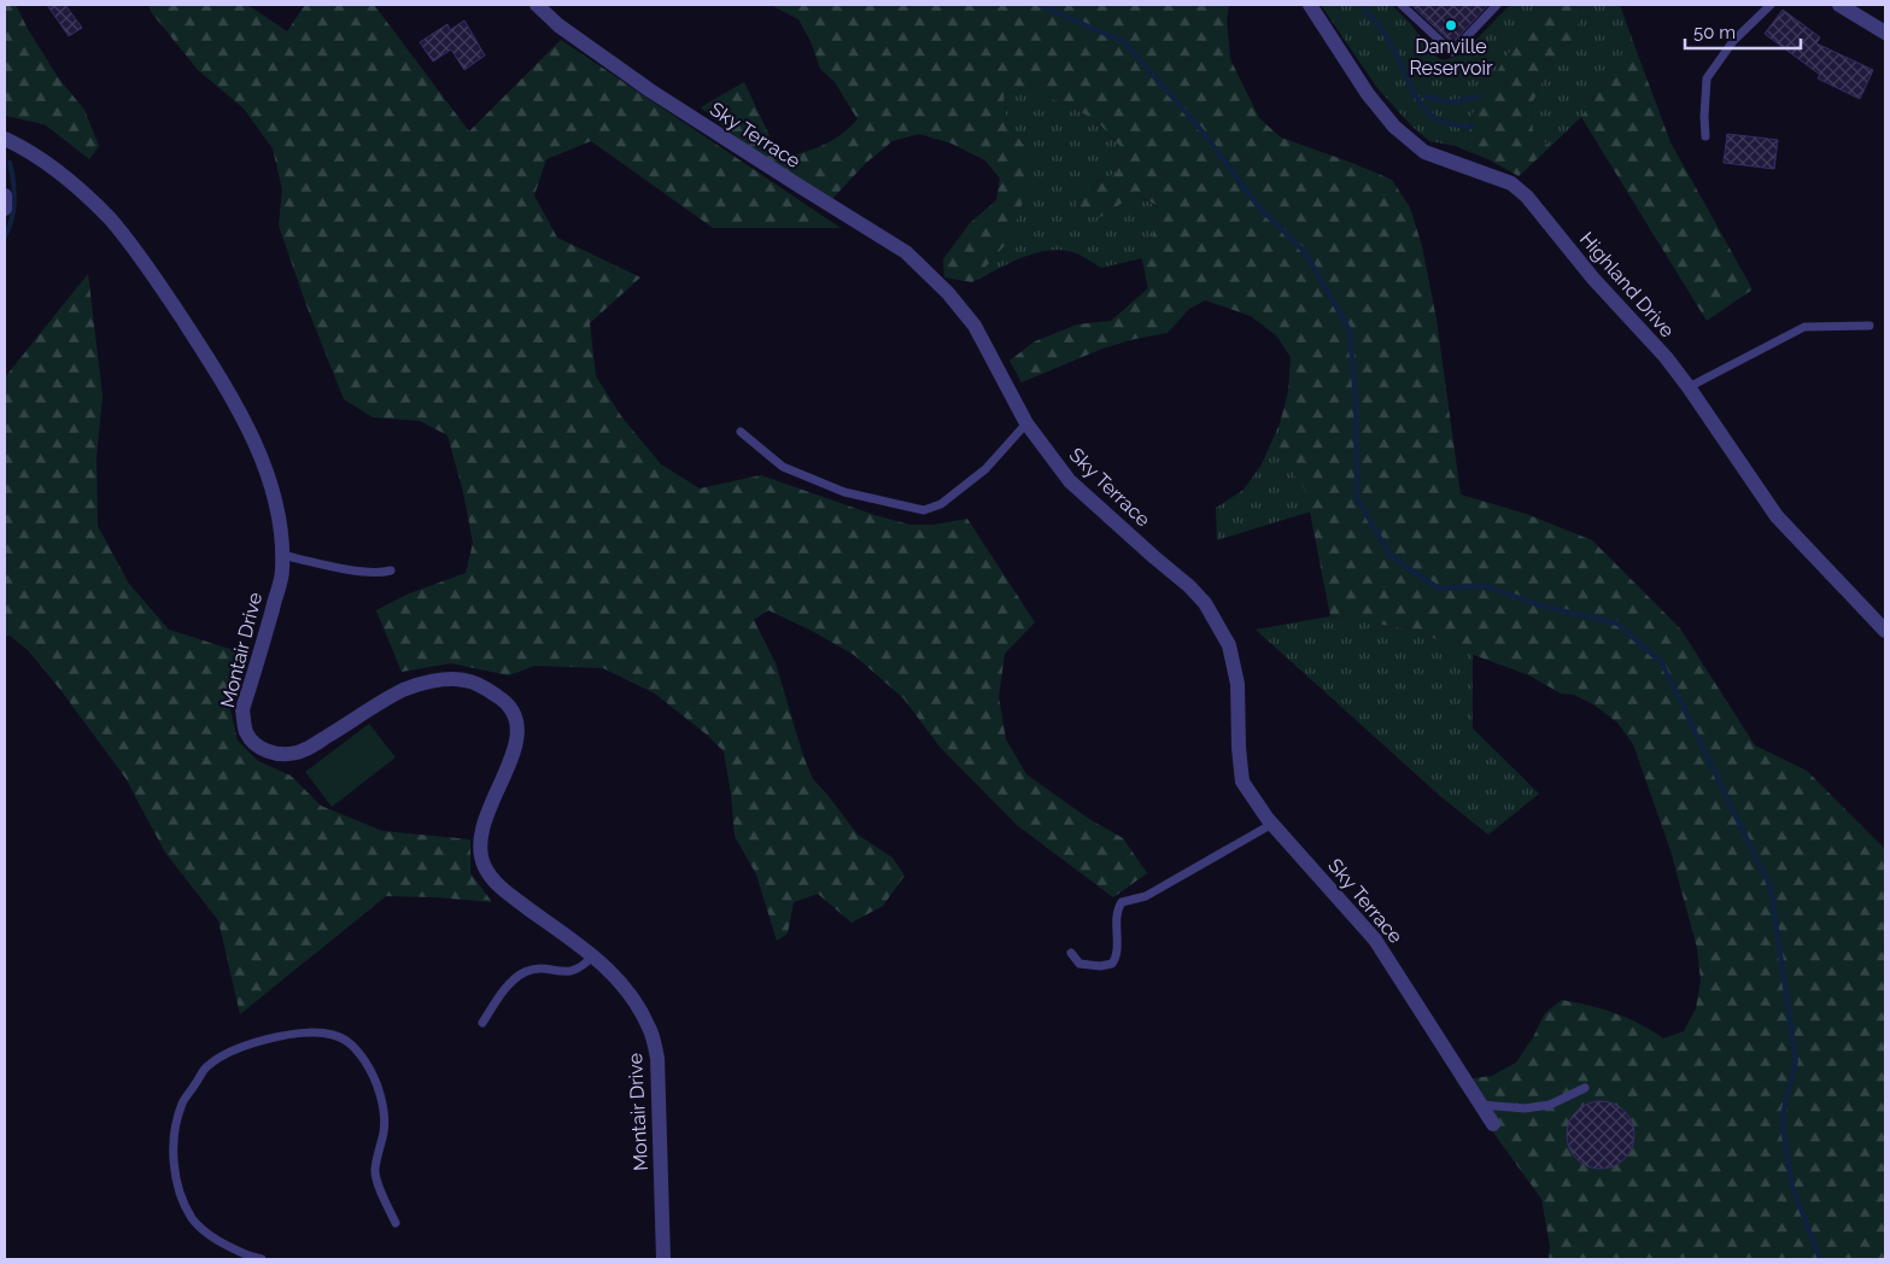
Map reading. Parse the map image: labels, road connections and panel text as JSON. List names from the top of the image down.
{
  "streets": {
    "street": ["Sky Terrace", "Highland Drive", "Montair Drive"]
  },
  "places": ["Danville Reservoir"],
  "scale_bar": "50 m"
}
